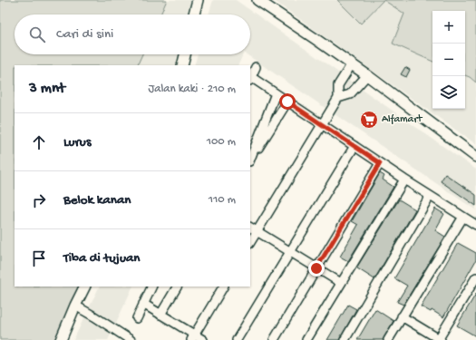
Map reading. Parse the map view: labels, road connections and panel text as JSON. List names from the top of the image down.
{
  "places": {
    "supermarket": ["Alfamart"]
  },
  "page": {
    "map_buttons": ["+", "−"],
    "search": "Cari di sini",
    "heading": ["3 mnt", "Jalan kaki · 210 m"],
    "list": [
      ["Lurus", "100 m"],
      ["Belok kanan", "110 m"],
      "Tiba di tujuan"
    ]
  }
}
